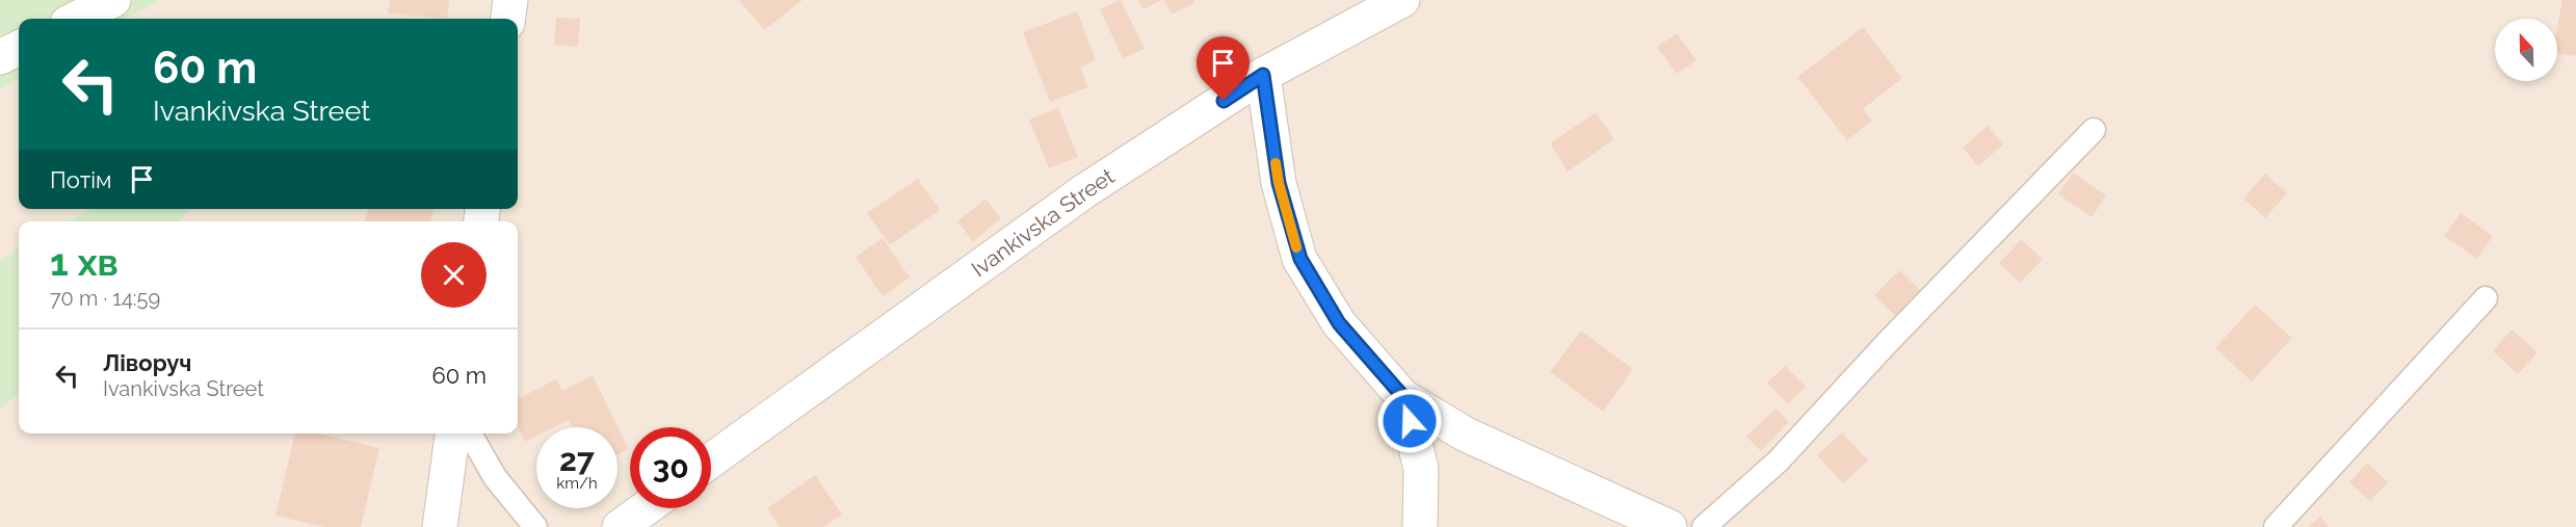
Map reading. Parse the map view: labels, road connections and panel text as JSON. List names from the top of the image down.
{
  "streets": {
    "street": ["Ivankivska Street"]
  },
  "north": "top",
  "page": {
    "turn": ["60 m", "Ivankivska Street"],
    "then": "Потім",
    "heading": ["1 хв", "70 m · 14:59"],
    "list": [
      {
        "name": "Ліворуч",
        "note": "Ivankivska Street",
        "value": "60 m"
      }
    ],
    "speed": "27 km/h",
    "limit": "30"
  }
}
